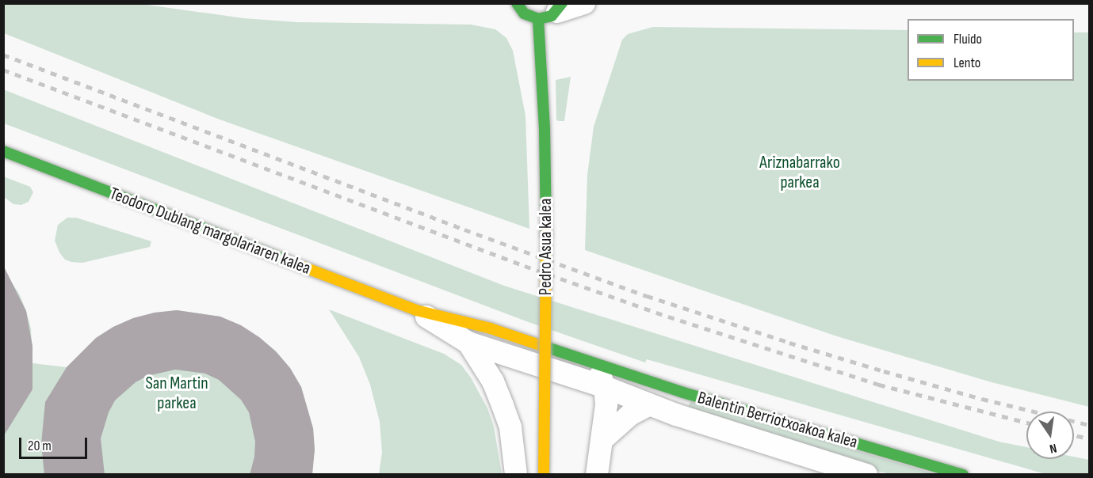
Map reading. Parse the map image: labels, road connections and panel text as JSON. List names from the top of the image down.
{
  "streets": {
    "street": ["Teodoro Dublang margolariaren kalea", "Pedro Asua kalea", "Balentin Berriotxoakoa kalea"]
  },
  "crossings": [
    ["Teodoro Dublang margolariaren kalea", "Balentin Berriotxoakoa kalea"]
  ],
  "parks": ["Ariznabarrako parkea", "San Martin parkea"],
  "legend": ["Fluido", "Lento"],
  "scale_bar": "20 m",
  "north": "bottom"
}
